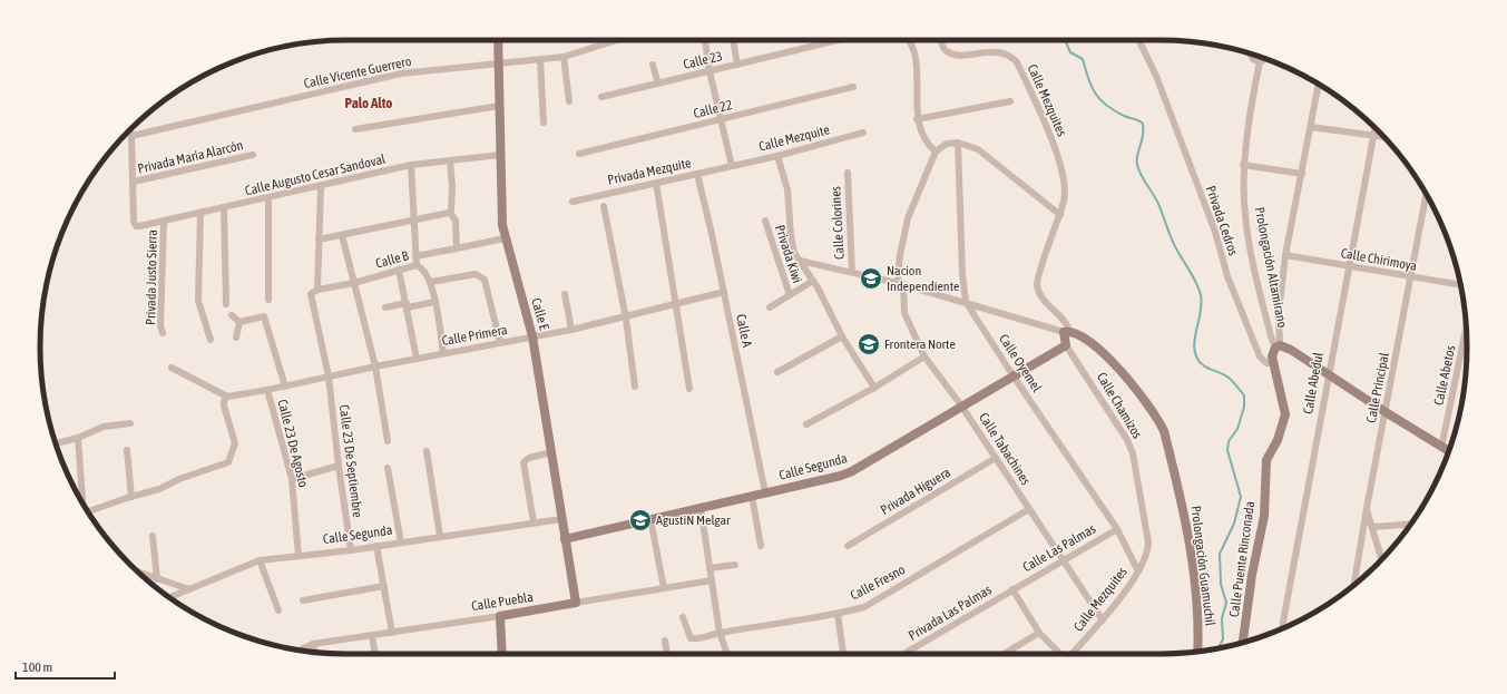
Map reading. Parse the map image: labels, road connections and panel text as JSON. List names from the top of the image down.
{
  "streets": {
    "street": [
      "Calle 23",
      "Calle Vicente Guerrero",
      "Calle Mezquites",
      "Calle 22",
      "Calle Mezquite",
      "Privada María Alarcón",
      "Privada Mezquite",
      "Calle Augusto Cesar Sandoval",
      "Privada Cedros",
      "Calle Colorines",
      "Privada Kiwi",
      "Calle B",
      "Calle Chirimoya",
      "Prolongación Altamirano",
      "Privada Justo Sierra",
      "Calle E",
      "Calle A",
      "Calle Primera",
      "Calle Oyemel",
      "Calle Abetos",
      "Calle Abedul",
      "Calle Principal",
      "Calle Chamizos",
      "Calle 23 De Agosto",
      "Calle Tabachines",
      "Calle 23 De Septiembre",
      "Calle Segunda",
      "Privada Higuera",
      "Calle Las Palmas",
      "Calle Puente Rinconada",
      "Prolongación Guamuchil",
      "Calle Fresno",
      "Calle Puebla",
      "Privada Las Palmas"
    ]
  },
  "crossings": [
    ["Calle Vicente Guerrero", "Calle E"],
    ["Calle Mezquites", "Calle Oyemel"],
    ["Calle Mezquites", "Calle Chamizos"],
    ["Calle Mezquites", "Calle Tabachines"],
    ["Calle Mezquites", "Prolongación Guamuchil"],
    ["Calle Mezquite", "Privada Mezquite"],
    ["Privada María Alarcón", "Calle Augusto Cesar Sandoval"],
    ["Privada Mezquite", "Calle A"],
    ["Calle Augusto Cesar Sandoval", "Privada Justo Sierra"],
    ["Calle Augusto Cesar Sandoval", "Calle E"],
    ["Privada Cedros", "Calle Puente Rinconada"],
    ["Calle B", "Calle 23 De Septiembre"],
    ["Calle Chirimoya", "Calle Abedul"],
    ["Calle Chirimoya", "Calle Principal"],
    ["Calle Chirimoya", "Calle Puente Rinconada"],
    ["Prolongación Altamirano", "Calle Abetos"],
    ["Prolongación Altamirano", "Calle Abedul"],
    ["Prolongación Altamirano", "Calle Principal"],
    ["Prolongación Altamirano", "Calle Puente Rinconada"],
    ["Calle E", "Calle Primera"],
    ["Calle E", "Calle Segunda"],
    ["Calle E", "Calle Puebla"],
    ["Calle A", "Calle Primera"],
    ["Calle A", "Calle Segunda"],
    ["Calle Primera", "Calle 23 De Agosto"],
    ["Calle Primera", "Calle 23 De Septiembre"],
    ["Calle Oyemel", "Calle Segunda"],
    ["Calle Oyemel", "Calle Las Palmas"],
    ["Calle Chamizos", "Calle Segunda"],
    ["Calle Chamizos", "Prolongación Guamuchil"],
    ["Calle 23 De Agosto", "Calle Segunda"],
    ["Calle Tabachines", "Calle Segunda"],
    ["Calle Tabachines", "Privada Higuera"],
    ["Calle Tabachines", "Calle Las Palmas"],
    ["Calle Tabachines", "Calle Fresno"],
    ["Calle 23 De Septiembre", "Calle Segunda"],
    ["Calle Las Palmas", "Privada Las Palmas"]
  ],
  "districts": ["Palo Alto"],
  "places": {
    "school or university": ["Nacion Independiente", "Frontera Norte", "AgustiN Melgar"]
  },
  "scale_bar": "100 m"
}
